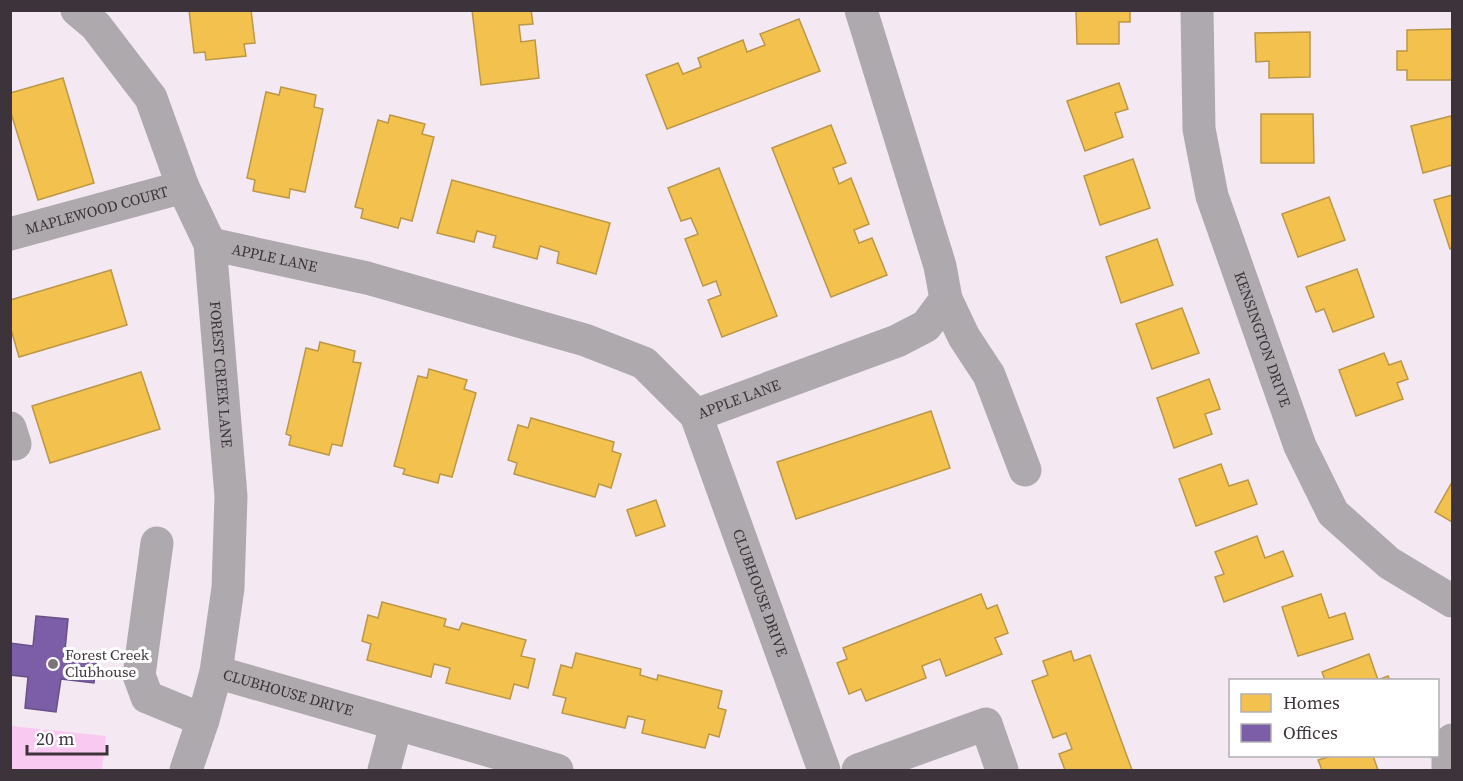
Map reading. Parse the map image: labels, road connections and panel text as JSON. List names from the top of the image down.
{
  "streets": {
    "street": [
      "MAPLEWOOD COURT",
      "APPLE LANE",
      "KENSINGTON DRIVE",
      "FOREST CREEK LANE",
      "CLUBHOUSE DRIVE"
    ]
  },
  "crossings": [
    ["MAPLEWOOD COURT", "FOREST CREEK LANE"],
    ["APPLE LANE", "FOREST CREEK LANE"],
    ["APPLE LANE", "CLUBHOUSE DRIVE"],
    ["FOREST CREEK LANE", "CLUBHOUSE DRIVE"]
  ],
  "places": ["Forest Creek Clubhouse"],
  "legend": ["Homes", "Offices"],
  "scale_bar": "20 m"
}
